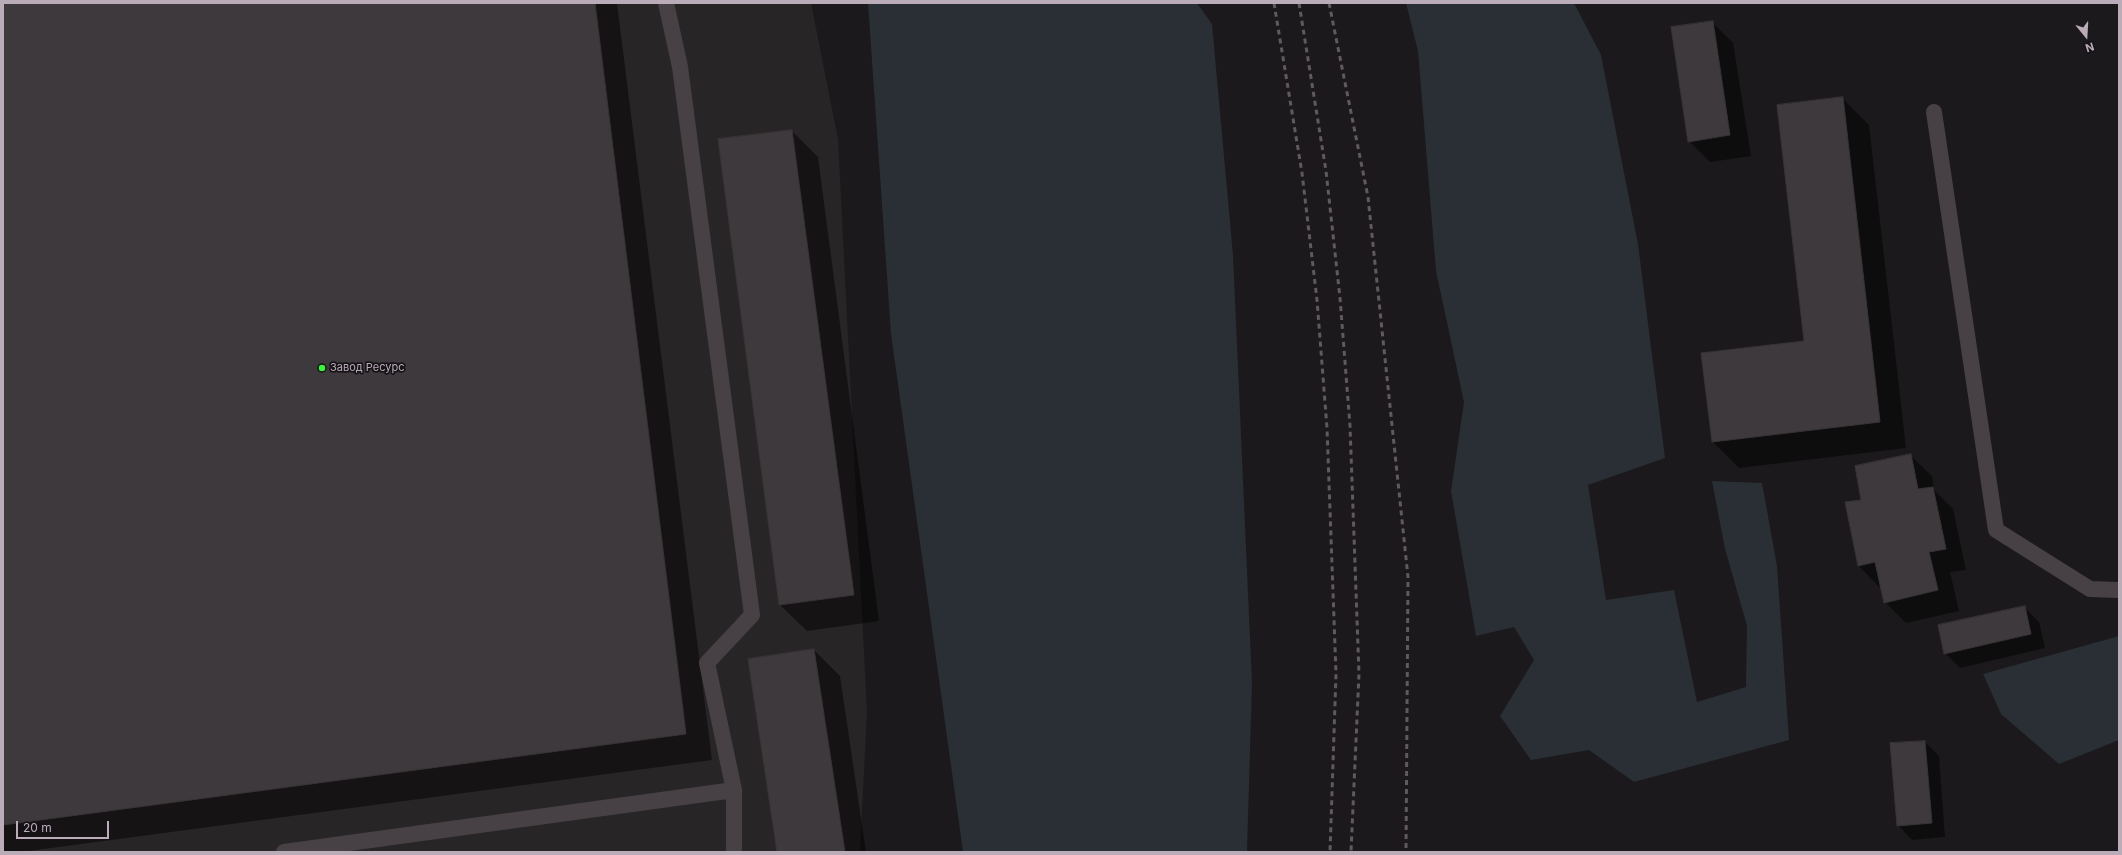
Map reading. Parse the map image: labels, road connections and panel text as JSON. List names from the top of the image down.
{
  "places": ["Завод Ресурс"],
  "scale_bar": "20 m",
  "north": "bottom"
}
